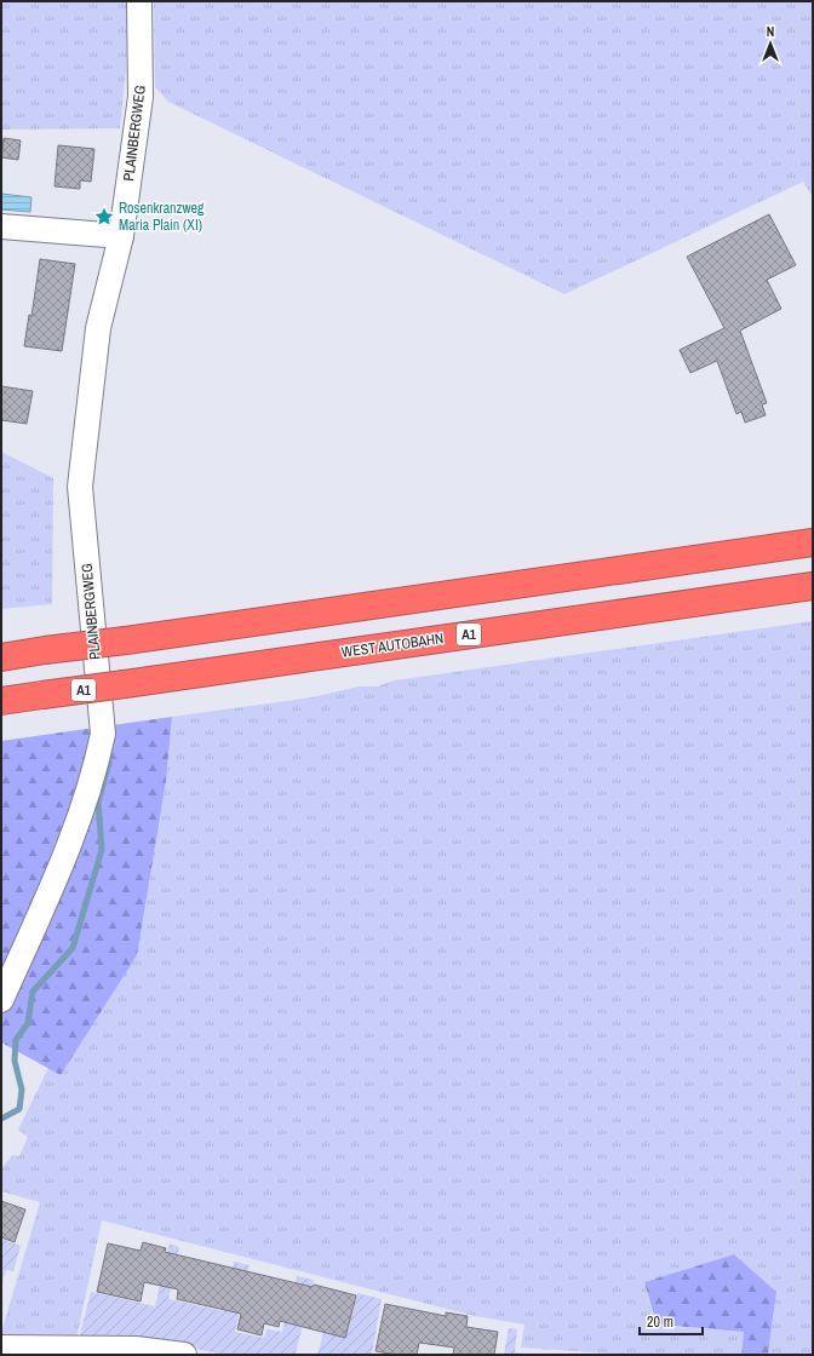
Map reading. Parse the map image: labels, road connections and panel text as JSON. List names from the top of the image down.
{
  "streets": {
    "highway": ["A1", "WEST AUTOBAHN"],
    "street": ["PLAINBERGWEG"]
  },
  "places": {
    "place": ["Rosenkranzweg Maria Plain (XI)"]
  },
  "scale_bar": "20 m",
  "north": "top"
}
